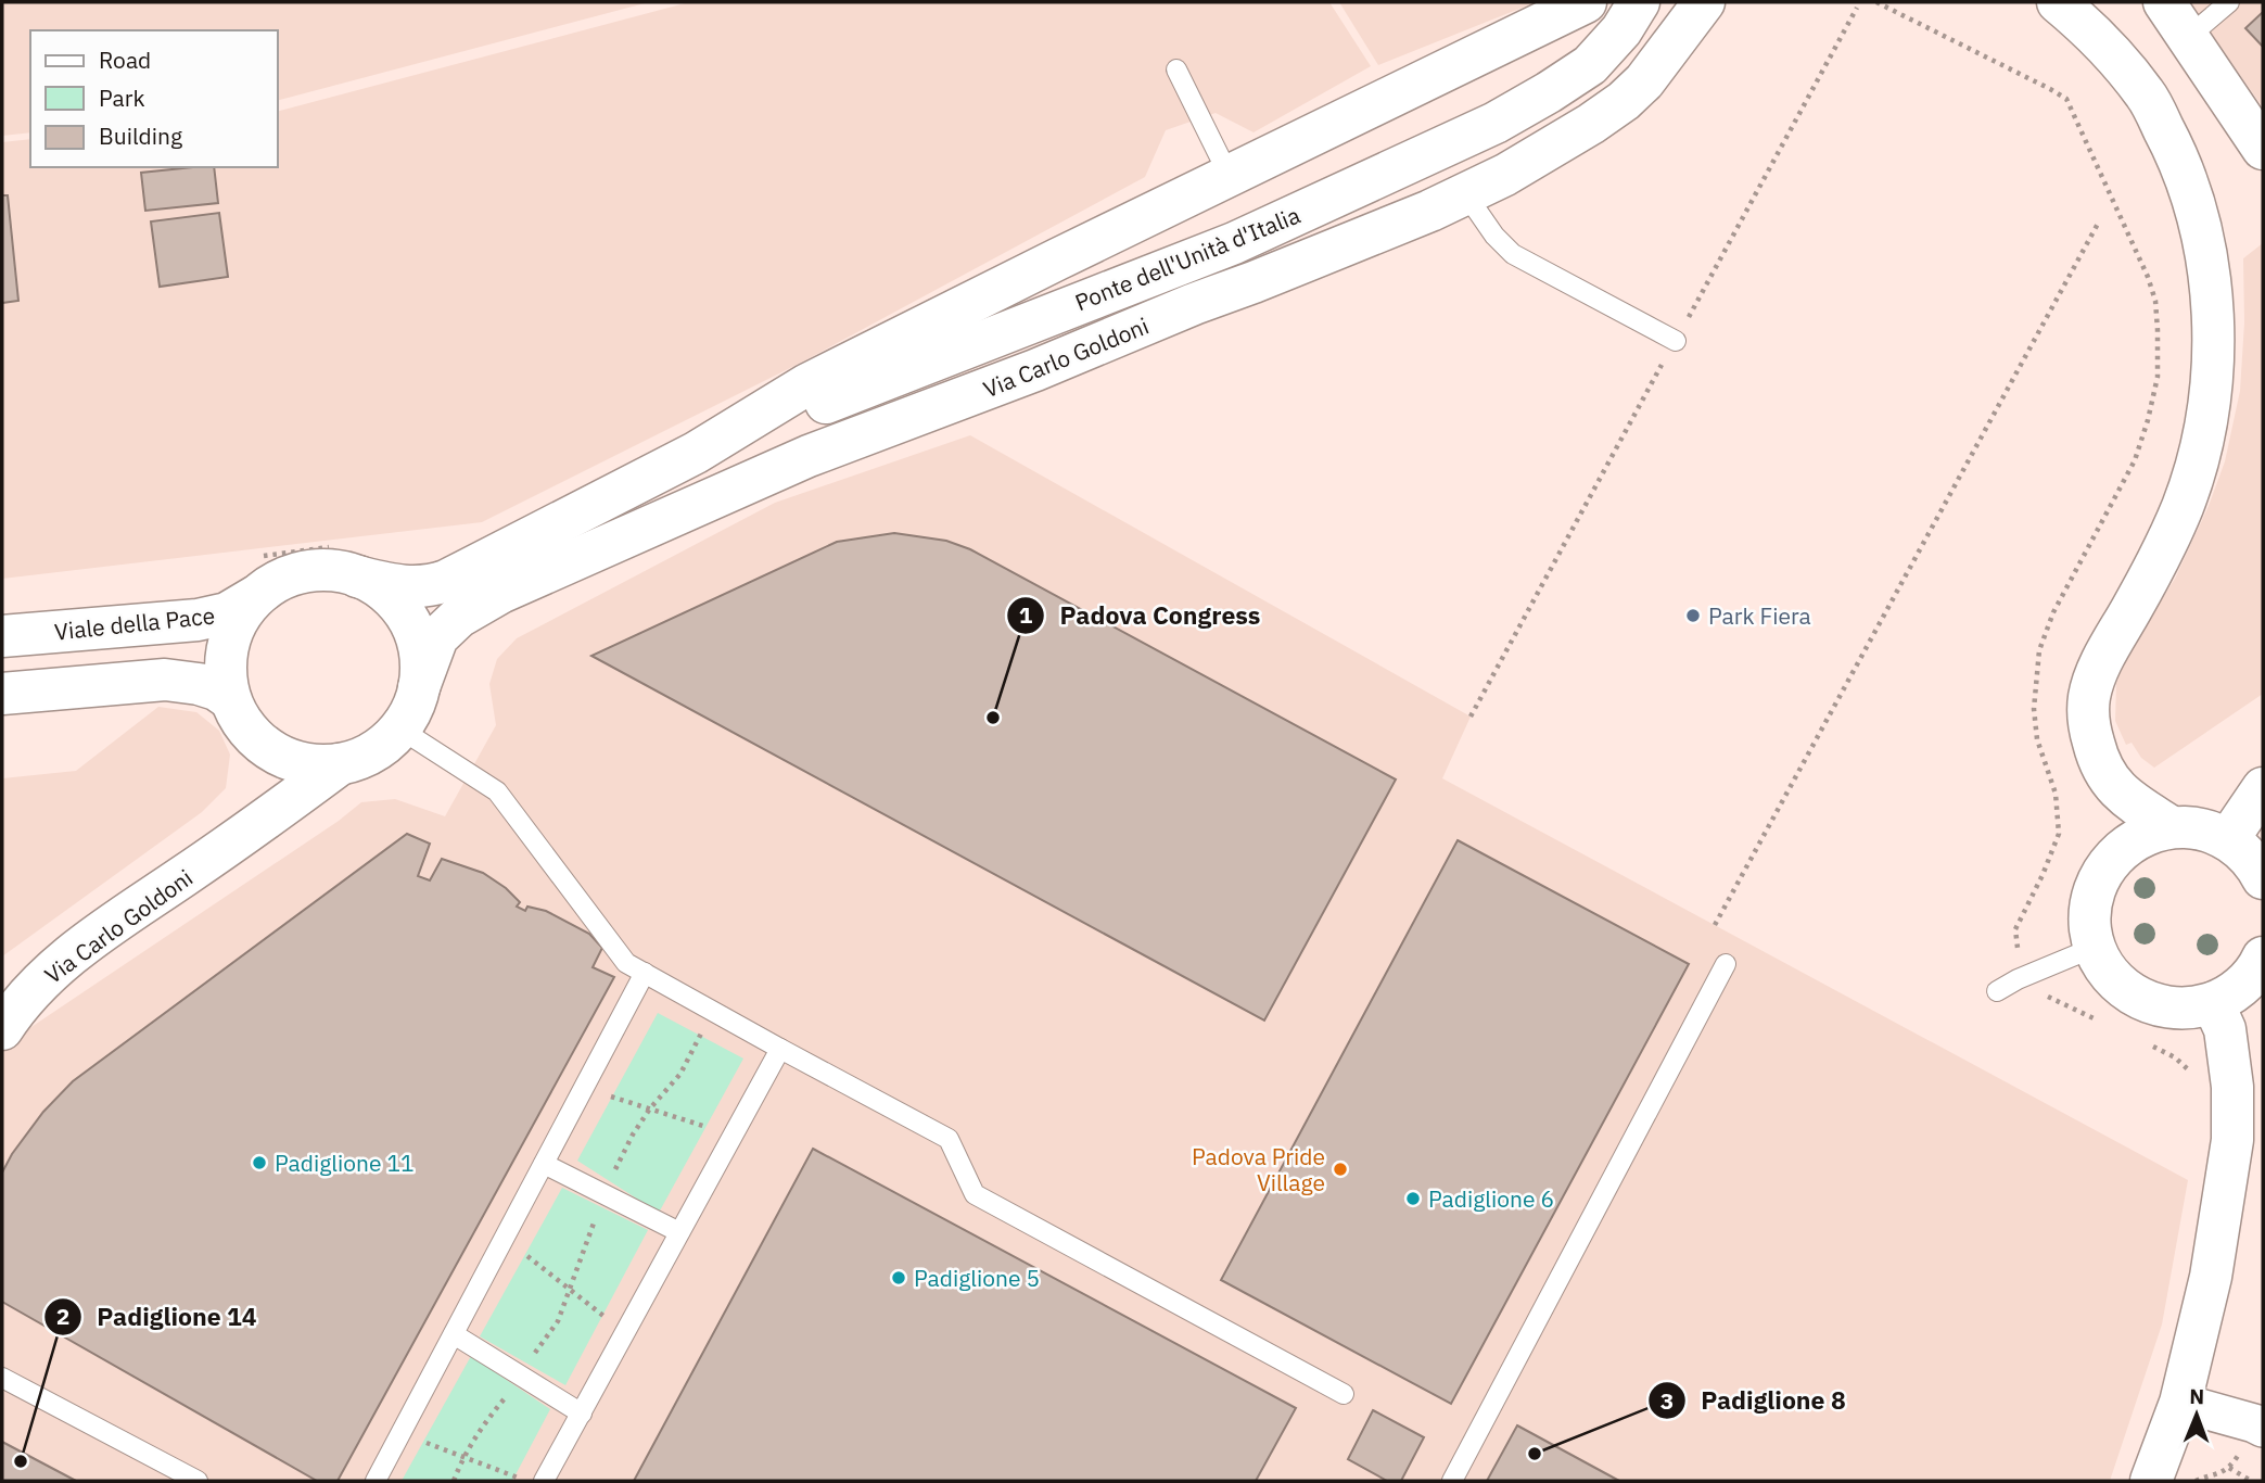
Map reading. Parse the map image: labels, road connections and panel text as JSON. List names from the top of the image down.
{
  "streets": {
    "street": ["Ponte dell'Unità d'Italia", "Via Carlo Goldoni", "Viale della Pace"]
  },
  "crossings": [
    ["Via Carlo Goldoni", "Viale della Pace"]
  ],
  "places": [
    "Park Fiera",
    "Padova Congress",
    "Padiglione 11",
    "Padova Pride Village",
    "Padiglione 6",
    "Padiglione 5",
    "Padiglione 8",
    "Padiglione 14"
  ],
  "legend": ["Road", "Park", "Building"],
  "north": "top"
}
